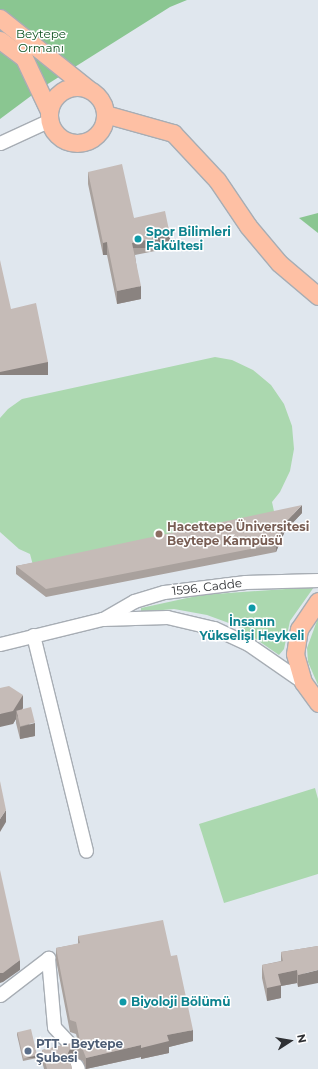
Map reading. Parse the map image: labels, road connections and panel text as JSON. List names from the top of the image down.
{
  "streets": {
    "main road": ["1596. Cadde"]
  },
  "parks": ["Beytepe Ormanı"],
  "places": [
    "Spor Bilimleri Fakültesi",
    "Hacettepe Üniversitesi Beytepe Kampüsü",
    "İnsanın Yükselişi Heykeli",
    "Biyoloji Bölümü",
    "PTT - Beytepe Şubesi"
  ],
  "north": "right"
}
